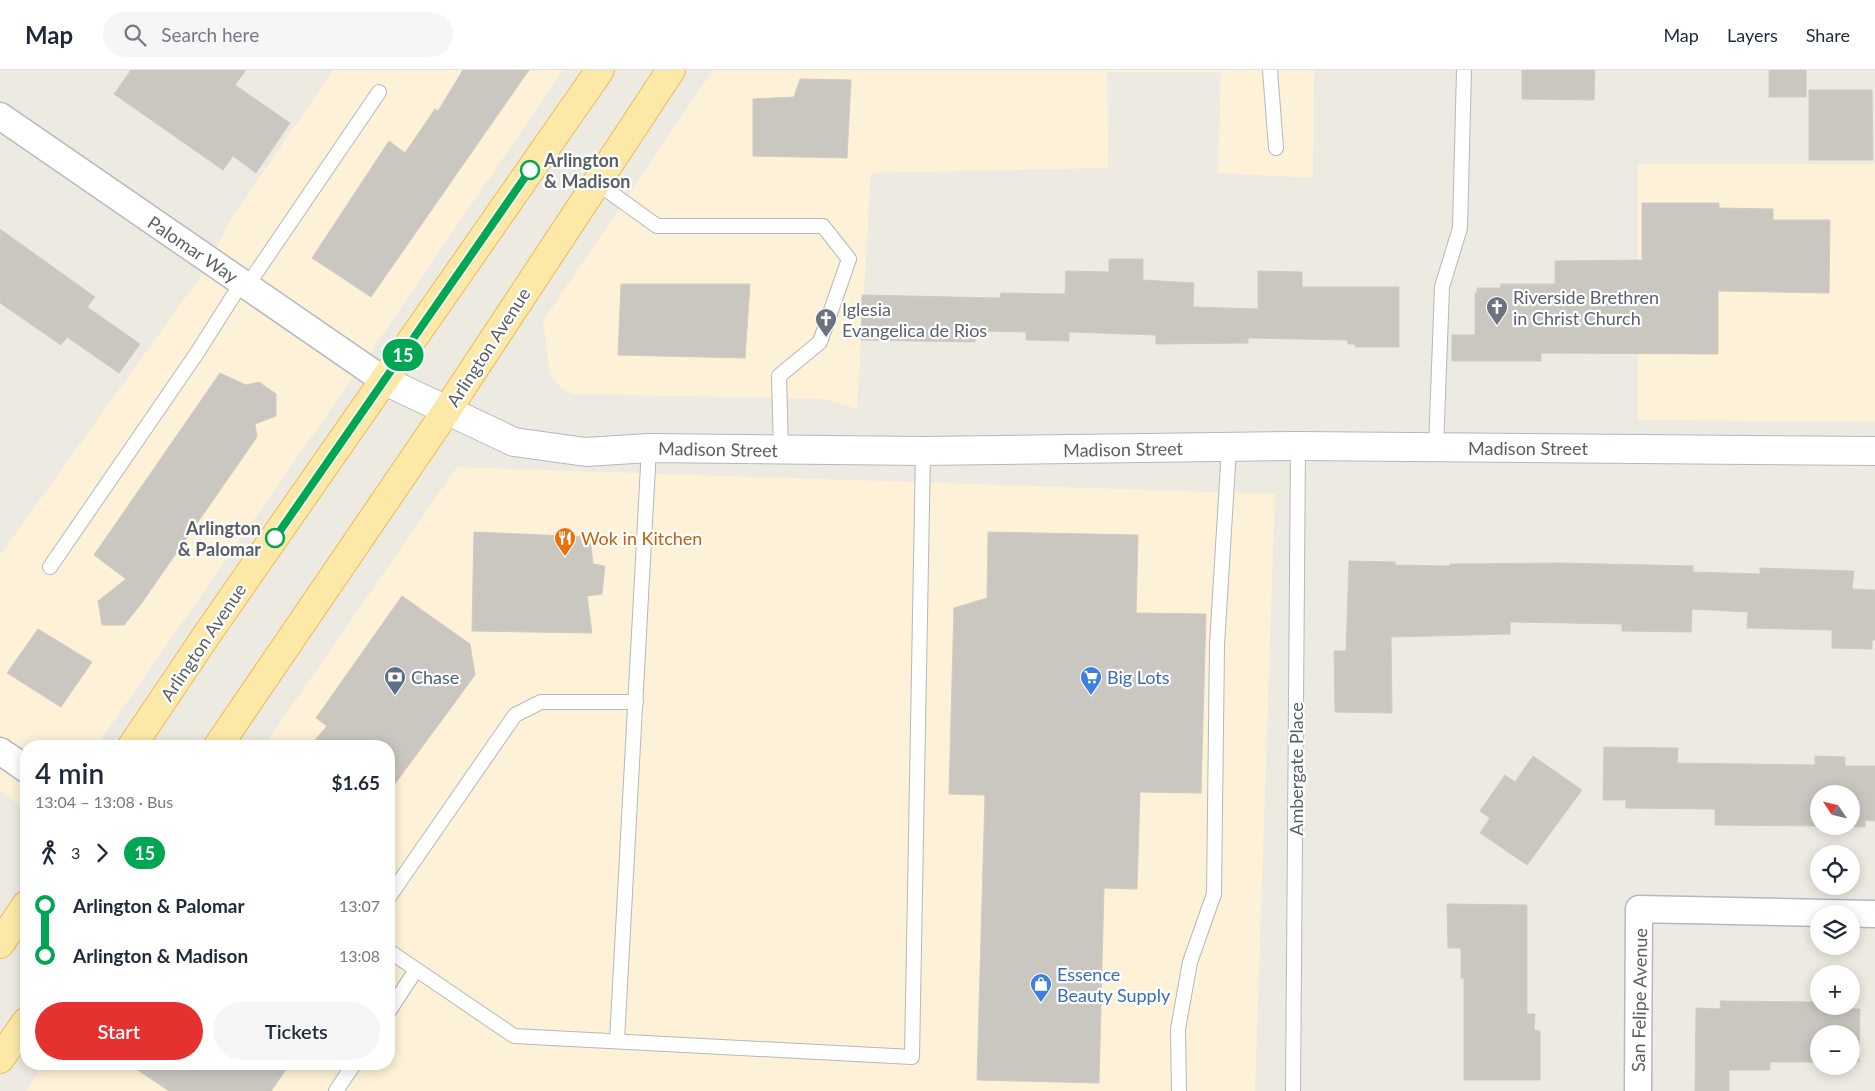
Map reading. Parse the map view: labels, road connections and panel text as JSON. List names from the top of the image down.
{
  "streets": {
    "main road": ["Arlington Avenue", "Madison Street"],
    "street": ["Palomar Way", "San Felipe Avenue"],
    "lane": ["Ambergate Place"]
  },
  "crossings": [
    ["Palomar Way", "Arlington Avenue"],
    ["Palomar Way", "Madison Street"],
    ["Arlington Avenue", "Madison Street"],
    ["Madison Street", "Ambergate Place"]
  ],
  "places": {
    "other": ["Arlington & Madison", "Arlington & Palomar"],
    "church": ["Riverside Brethren in Christ Church", "Iglesia Evangelica de Rios"],
    "restaurant": ["Wok in Kitchen"],
    "bank": ["Chase"],
    "supermarket": ["Big Lots"],
    "shop": ["Essence Beauty Supply"]
  },
  "lines": ["bus line 15"],
  "north": "top left",
  "page": {
    "header": "Map",
    "search": "Search here",
    "nav": ["Map", "Layers", "Share"],
    "on_map": "15",
    "heading": ["4 min", "13:04 – 13:08 · Bus", "$1.65"],
    "map_buttons": ["+", "−"],
    "legs": ["3", "15"],
    "list": [
      {
        "name": "Arlington & Palomar",
        "value": "13:07"
      },
      {
        "name": "Arlington & Madison",
        "value": "13:08"
      }
    ],
    "buttons": ["Start", "Tickets"]
  }
}
